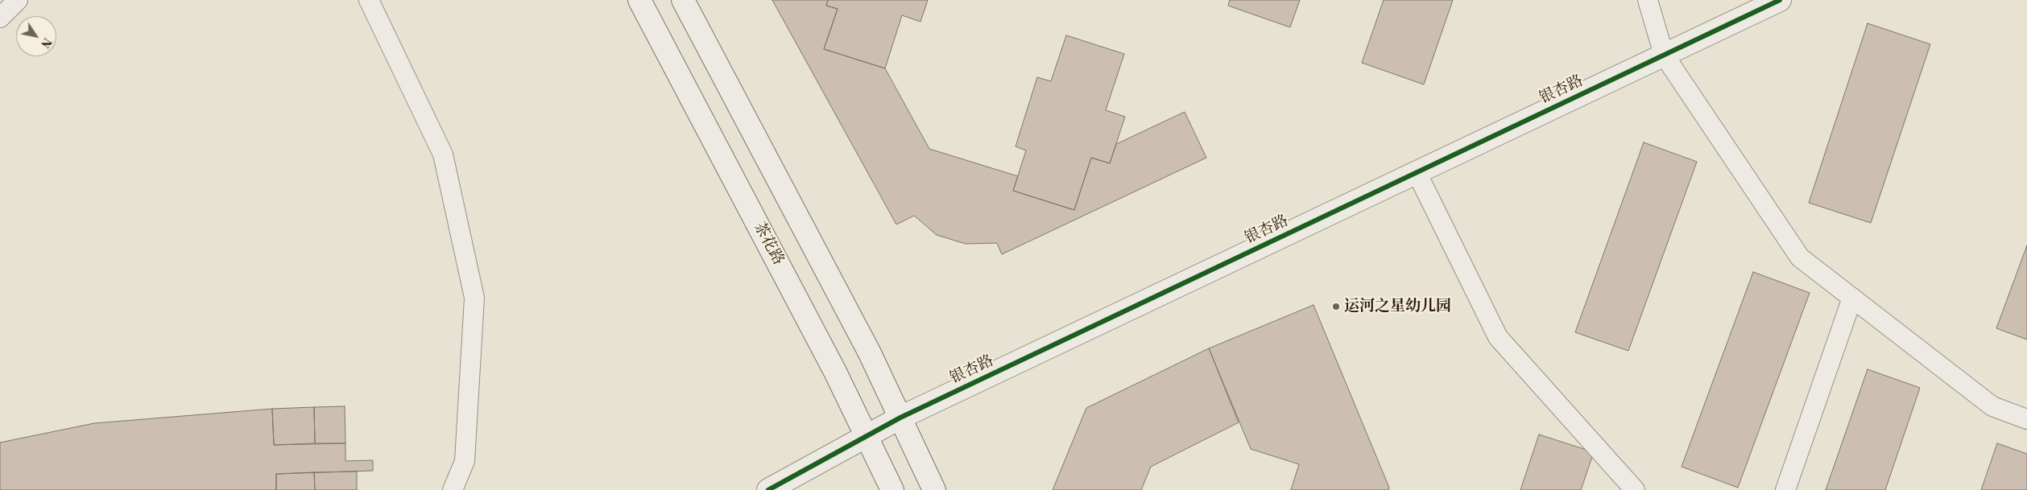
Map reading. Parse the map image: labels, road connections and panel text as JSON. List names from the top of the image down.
{
  "streets": {
    "street": ["银杏路", "茶花路"]
  },
  "crossings": [
    ["银杏路", "茶花路"]
  ],
  "places": ["运河之星幼儿园"],
  "north": "bottom right"
}
